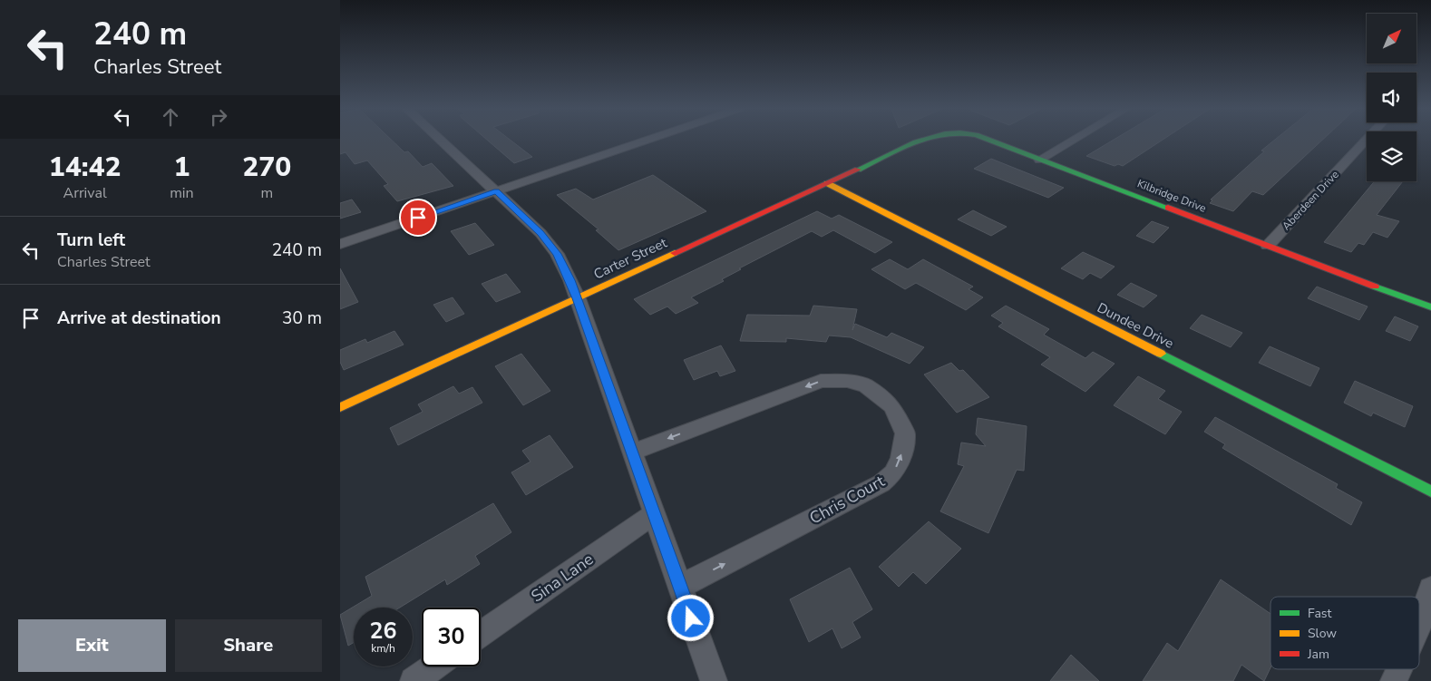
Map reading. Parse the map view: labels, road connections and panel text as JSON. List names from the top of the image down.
{
  "streets": {
    "street": [
      "Kilbridge Drive",
      "Aberdeen Drive",
      "Carter Street",
      "Dundee Drive",
      "Chris Court",
      "Sina Lane"
    ]
  },
  "crossings": [
    ["Kilbridge Drive", "Aberdeen Drive"],
    ["Carter Street", "Dundee Drive"]
  ],
  "legend": ["Fast", "Slow", "Jam"],
  "north": "top right",
  "page": {
    "turn": ["240 m", "Charles Street"],
    "eta": [
      "14:42",
      "Arrival",
      "1",
      "min",
      "270",
      "m"
    ],
    "list": [
      {
        "name": "Turn left",
        "note": "Charles Street",
        "value": "240 m"
      },
      {
        "name": "Arrive at destination",
        "value": "30 m"
      }
    ],
    "speed": "26 km/h",
    "limit": "30",
    "buttons": ["Exit", "Share"]
  }
}
